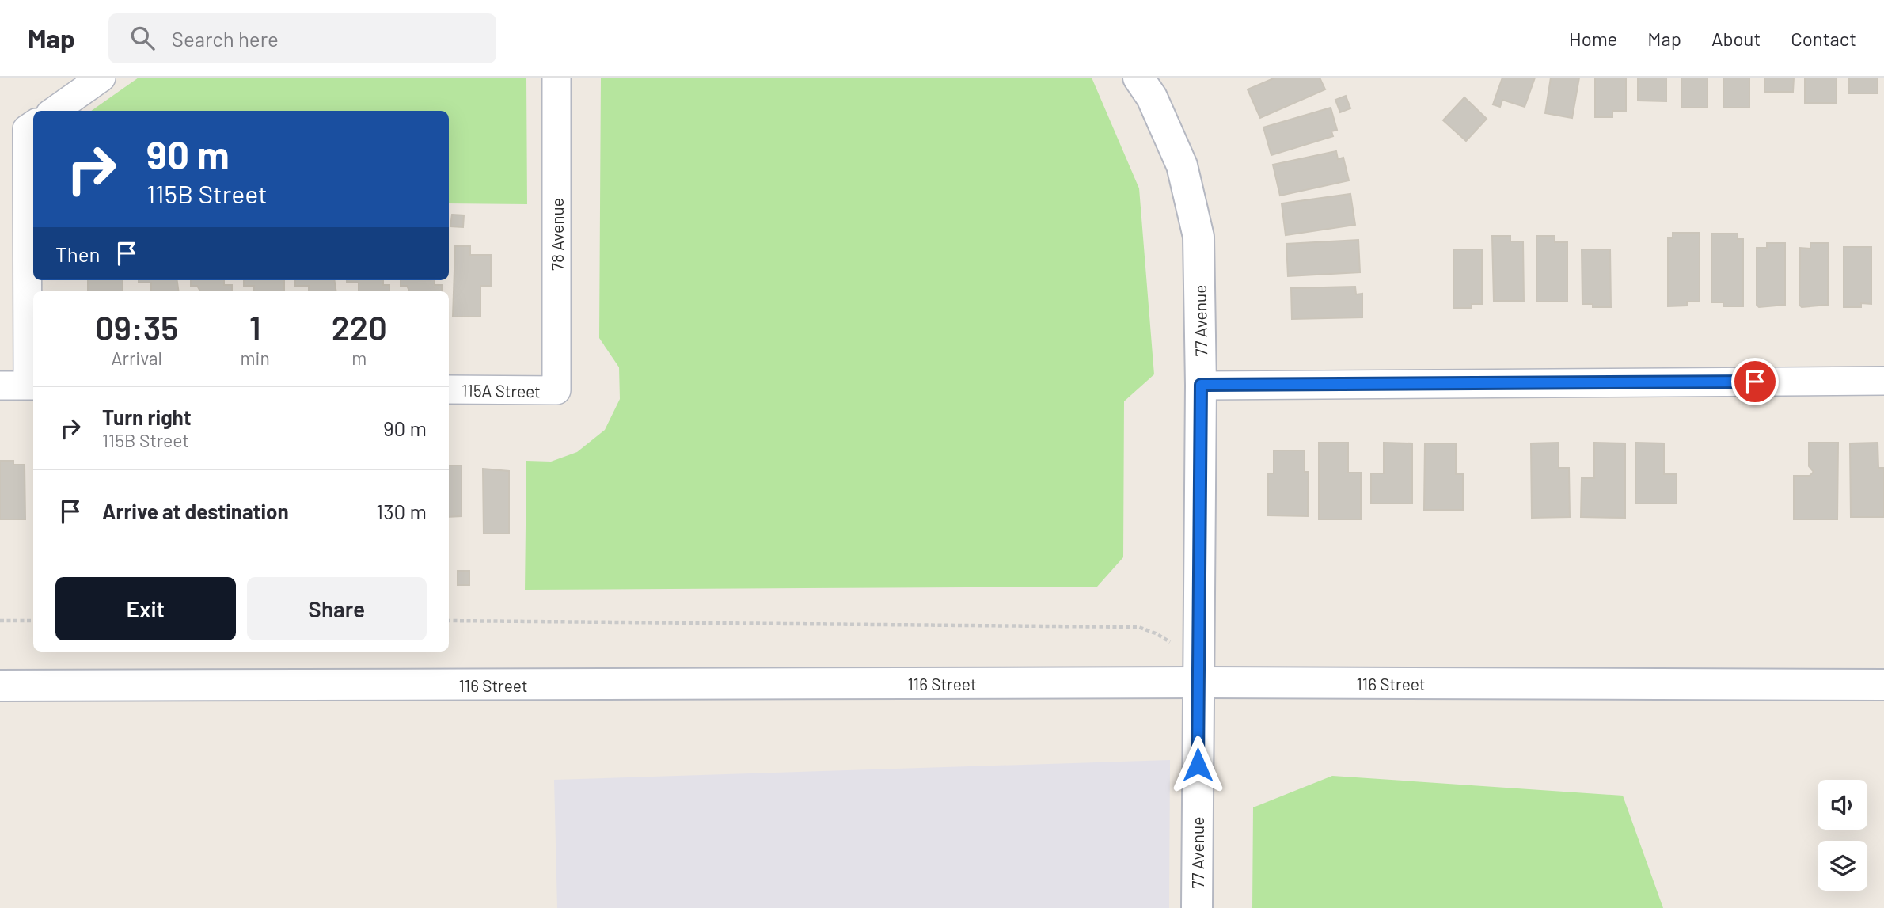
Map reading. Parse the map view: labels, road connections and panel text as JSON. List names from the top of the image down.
{
  "streets": {
    "main road": ["77 Avenue", "116 Street"],
    "street": ["78 Avenue", "115A Street"]
  },
  "crossings": [
    ["78 Avenue", "115A Street"],
    ["77 Avenue", "116 Street"]
  ],
  "page": {
    "header": "Map",
    "search": "Search here",
    "nav": [
      "Home",
      "Map",
      "About",
      "Contact"
    ],
    "turn": ["90 m", "115B Street"],
    "then": "Then",
    "eta": [
      "09:35",
      "Arrival",
      "1",
      "min",
      "220",
      "m"
    ],
    "list": [
      {
        "name": "Turn right",
        "note": "115B Street",
        "value": "90 m"
      },
      {
        "name": "Arrive at destination",
        "value": "130 m"
      }
    ],
    "buttons": ["Exit", "Share"]
  }
}
